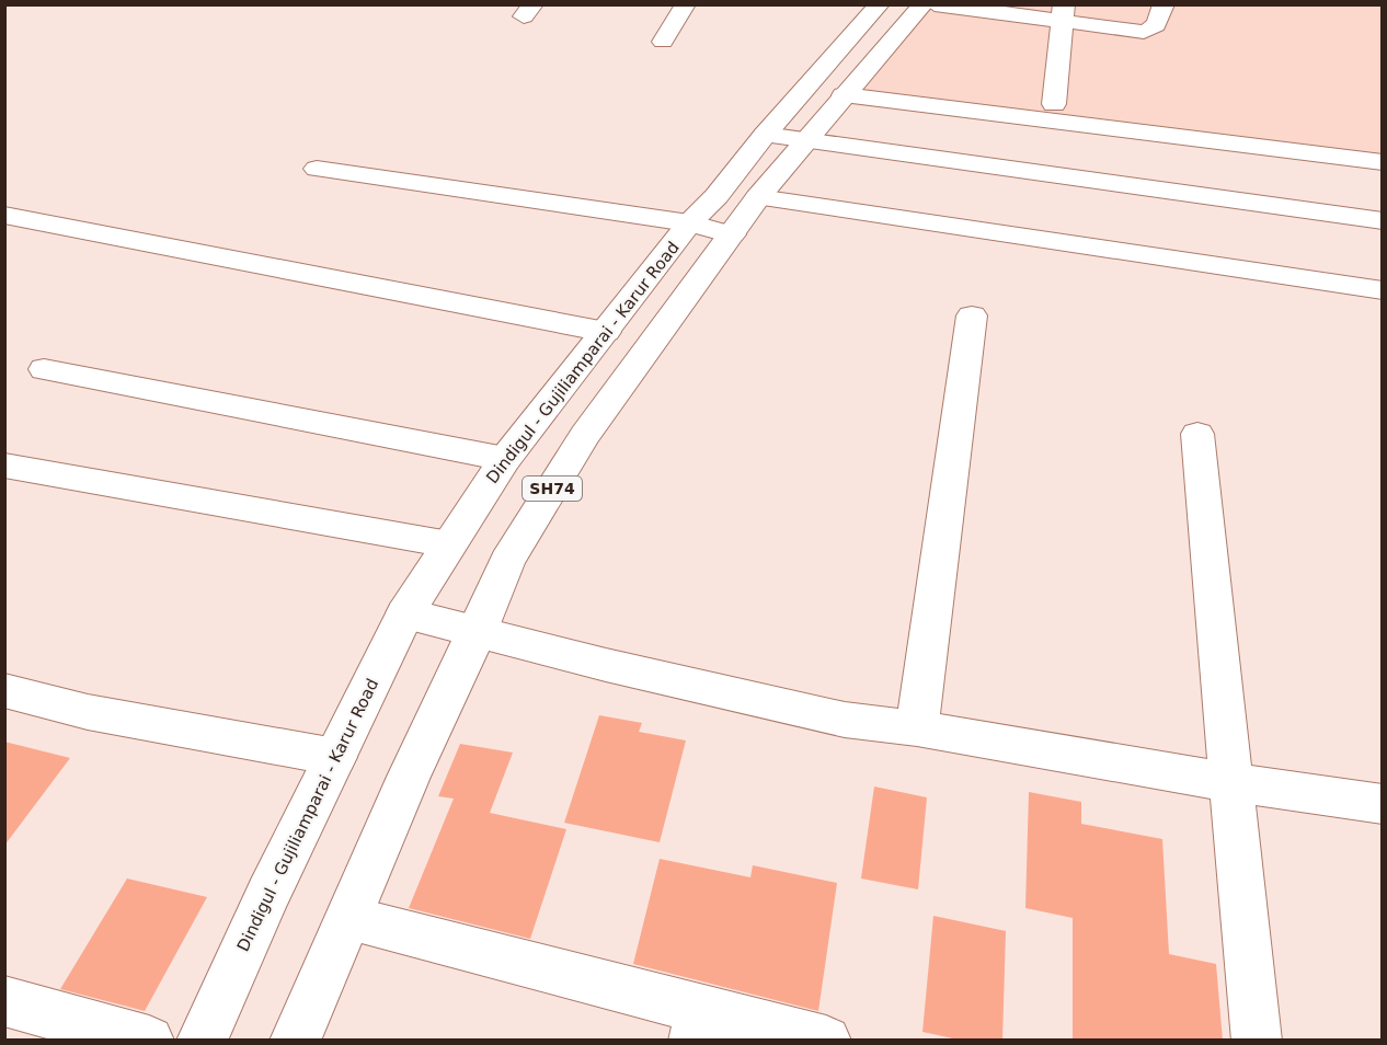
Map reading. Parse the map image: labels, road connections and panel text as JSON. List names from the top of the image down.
{
  "streets": {
    "street": ["Dindigul - Gujiliamparai - Karur Road", "SH74"]
  }
}
